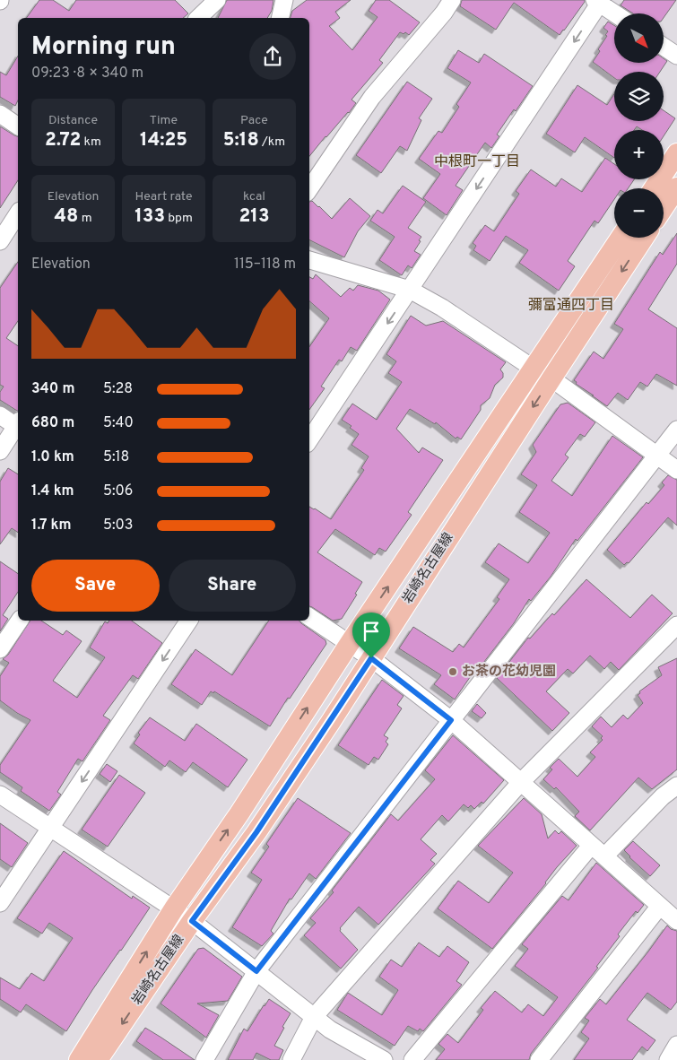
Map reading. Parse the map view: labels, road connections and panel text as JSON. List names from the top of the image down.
{
  "streets": {
    "main road": ["岩崎名古屋線"]
  },
  "districts": ["中根町一丁目", "彌富通四丁目"],
  "places": ["お茶の花幼児園"],
  "north": "bottom right",
  "page": {
    "map_buttons": ["+", "−"],
    "heading": ["Morning run", "09:23 · 8 × 340 m"],
    "stats": [
      ["Distance", "2.72 km"],
      ["Time", "14:25"],
      ["Pace", "5:18 /km"],
      ["Elevation", "48 m"],
      ["Heart rate", "133 bpm"],
      ["kcal", "213"]
    ],
    "chart": ["Elevation", "115–118 m"],
    "list": [
      {
        "name": "340 m",
        "note": "5:28"
      },
      {
        "name": "680 m",
        "note": "5:40"
      },
      {
        "name": "1.0 km",
        "note": "5:18"
      },
      {
        "name": "1.4 km",
        "note": "5:06"
      },
      {
        "name": "1.7 km",
        "note": "5:03"
      }
    ],
    "buttons": ["Save", "Share"]
  }
}
